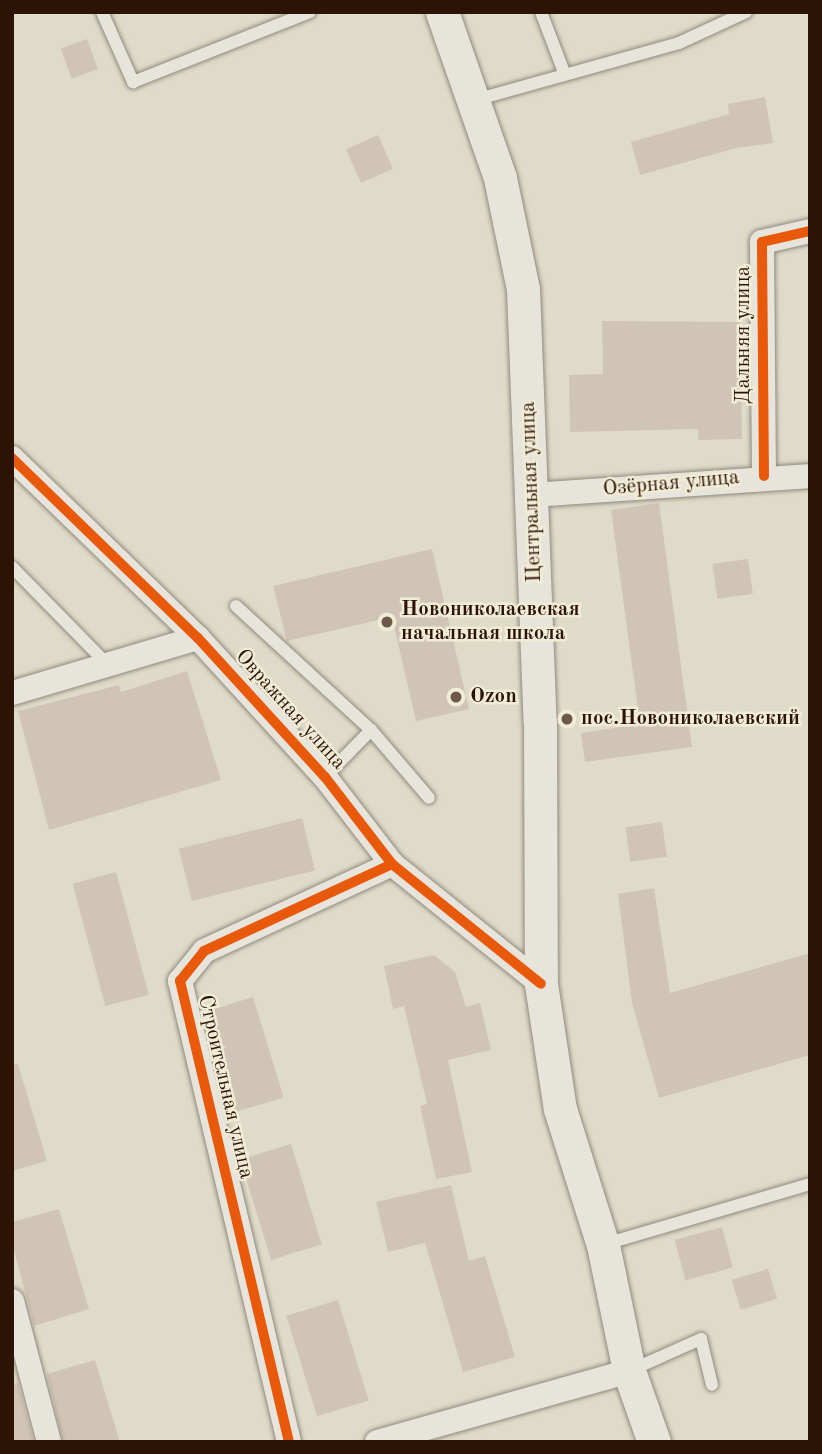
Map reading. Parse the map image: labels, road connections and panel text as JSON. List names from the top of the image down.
{
  "streets": {
    "main road": ["Центральная улица"],
    "street": [
      "Дальняя улица",
      "Озёрная улица",
      "Овражная улица",
      "Строительная улица"
    ]
  },
  "crossings": [
    ["Дальняя улица", "Озёрная улица"],
    ["Озёрная улица", "Центральная улица"],
    ["Центральная улица", "Овражная улица"],
    ["Овражная улица", "Строительная улица"]
  ],
  "places": ["Новониколаевская начальная школа", "Ozon", "пос.Новониколаевский"]
}
